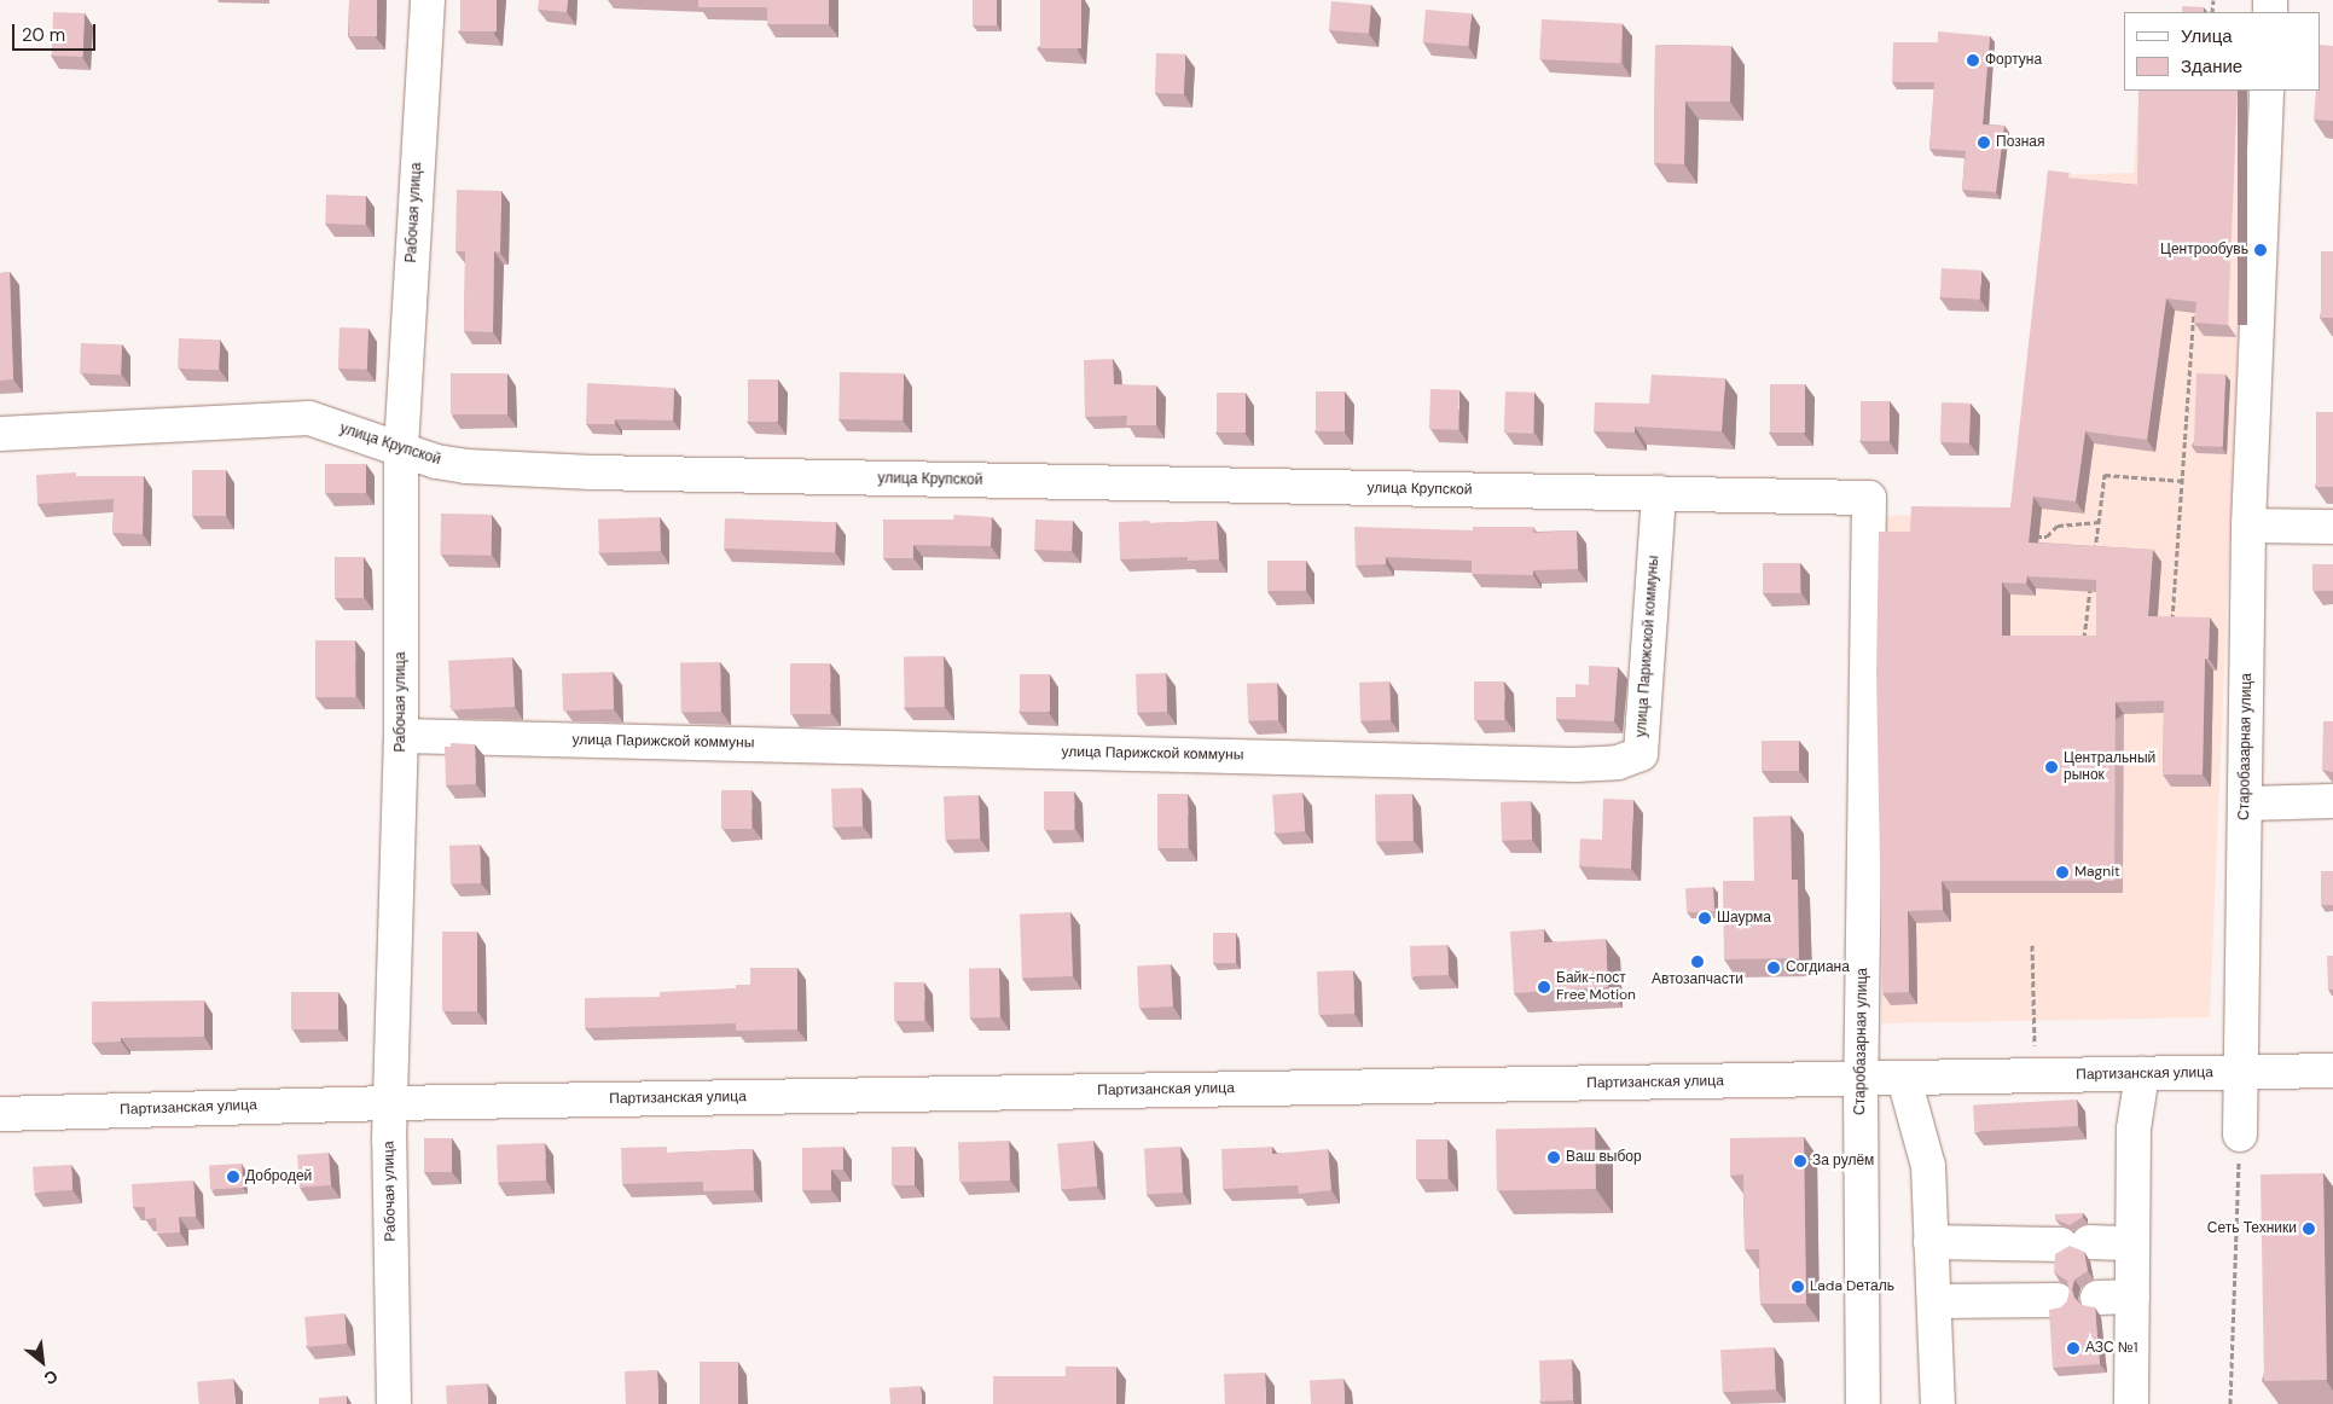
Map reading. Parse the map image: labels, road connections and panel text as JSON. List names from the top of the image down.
{
  "streets": {
    "street": [
      "Рабочая улица",
      "улица Крупской",
      "улица Парижской коммуны",
      "Старобазарная улица",
      "Партизанская улица"
    ]
  },
  "crossings": [
    ["Рабочая улица", "улица Крупской"],
    ["Рабочая улица", "улица Парижской коммуны"],
    ["Рабочая улица", "Партизанская улица"],
    ["улица Крупской", "улица Парижской коммуны"],
    ["улица Крупской", "Старобазарная улица"],
    ["Старобазарная улица", "Партизанская улица"]
  ],
  "places": [
    "Фортуна",
    "Позная",
    "Центрообувь",
    "Центральный рынок",
    "Magnit",
    "Шаурма",
    "Автозапчасти",
    "Согдиана",
    "Байк-пост Free Motion",
    "Ваш выбор",
    "За рулём",
    "Добродей",
    "Сеть Техники",
    "Lada Dеталь",
    "АЗС №1"
  ],
  "legend": ["Улица", "Здание"],
  "scale_bar": "20 m",
  "north": "bottom right"
}
